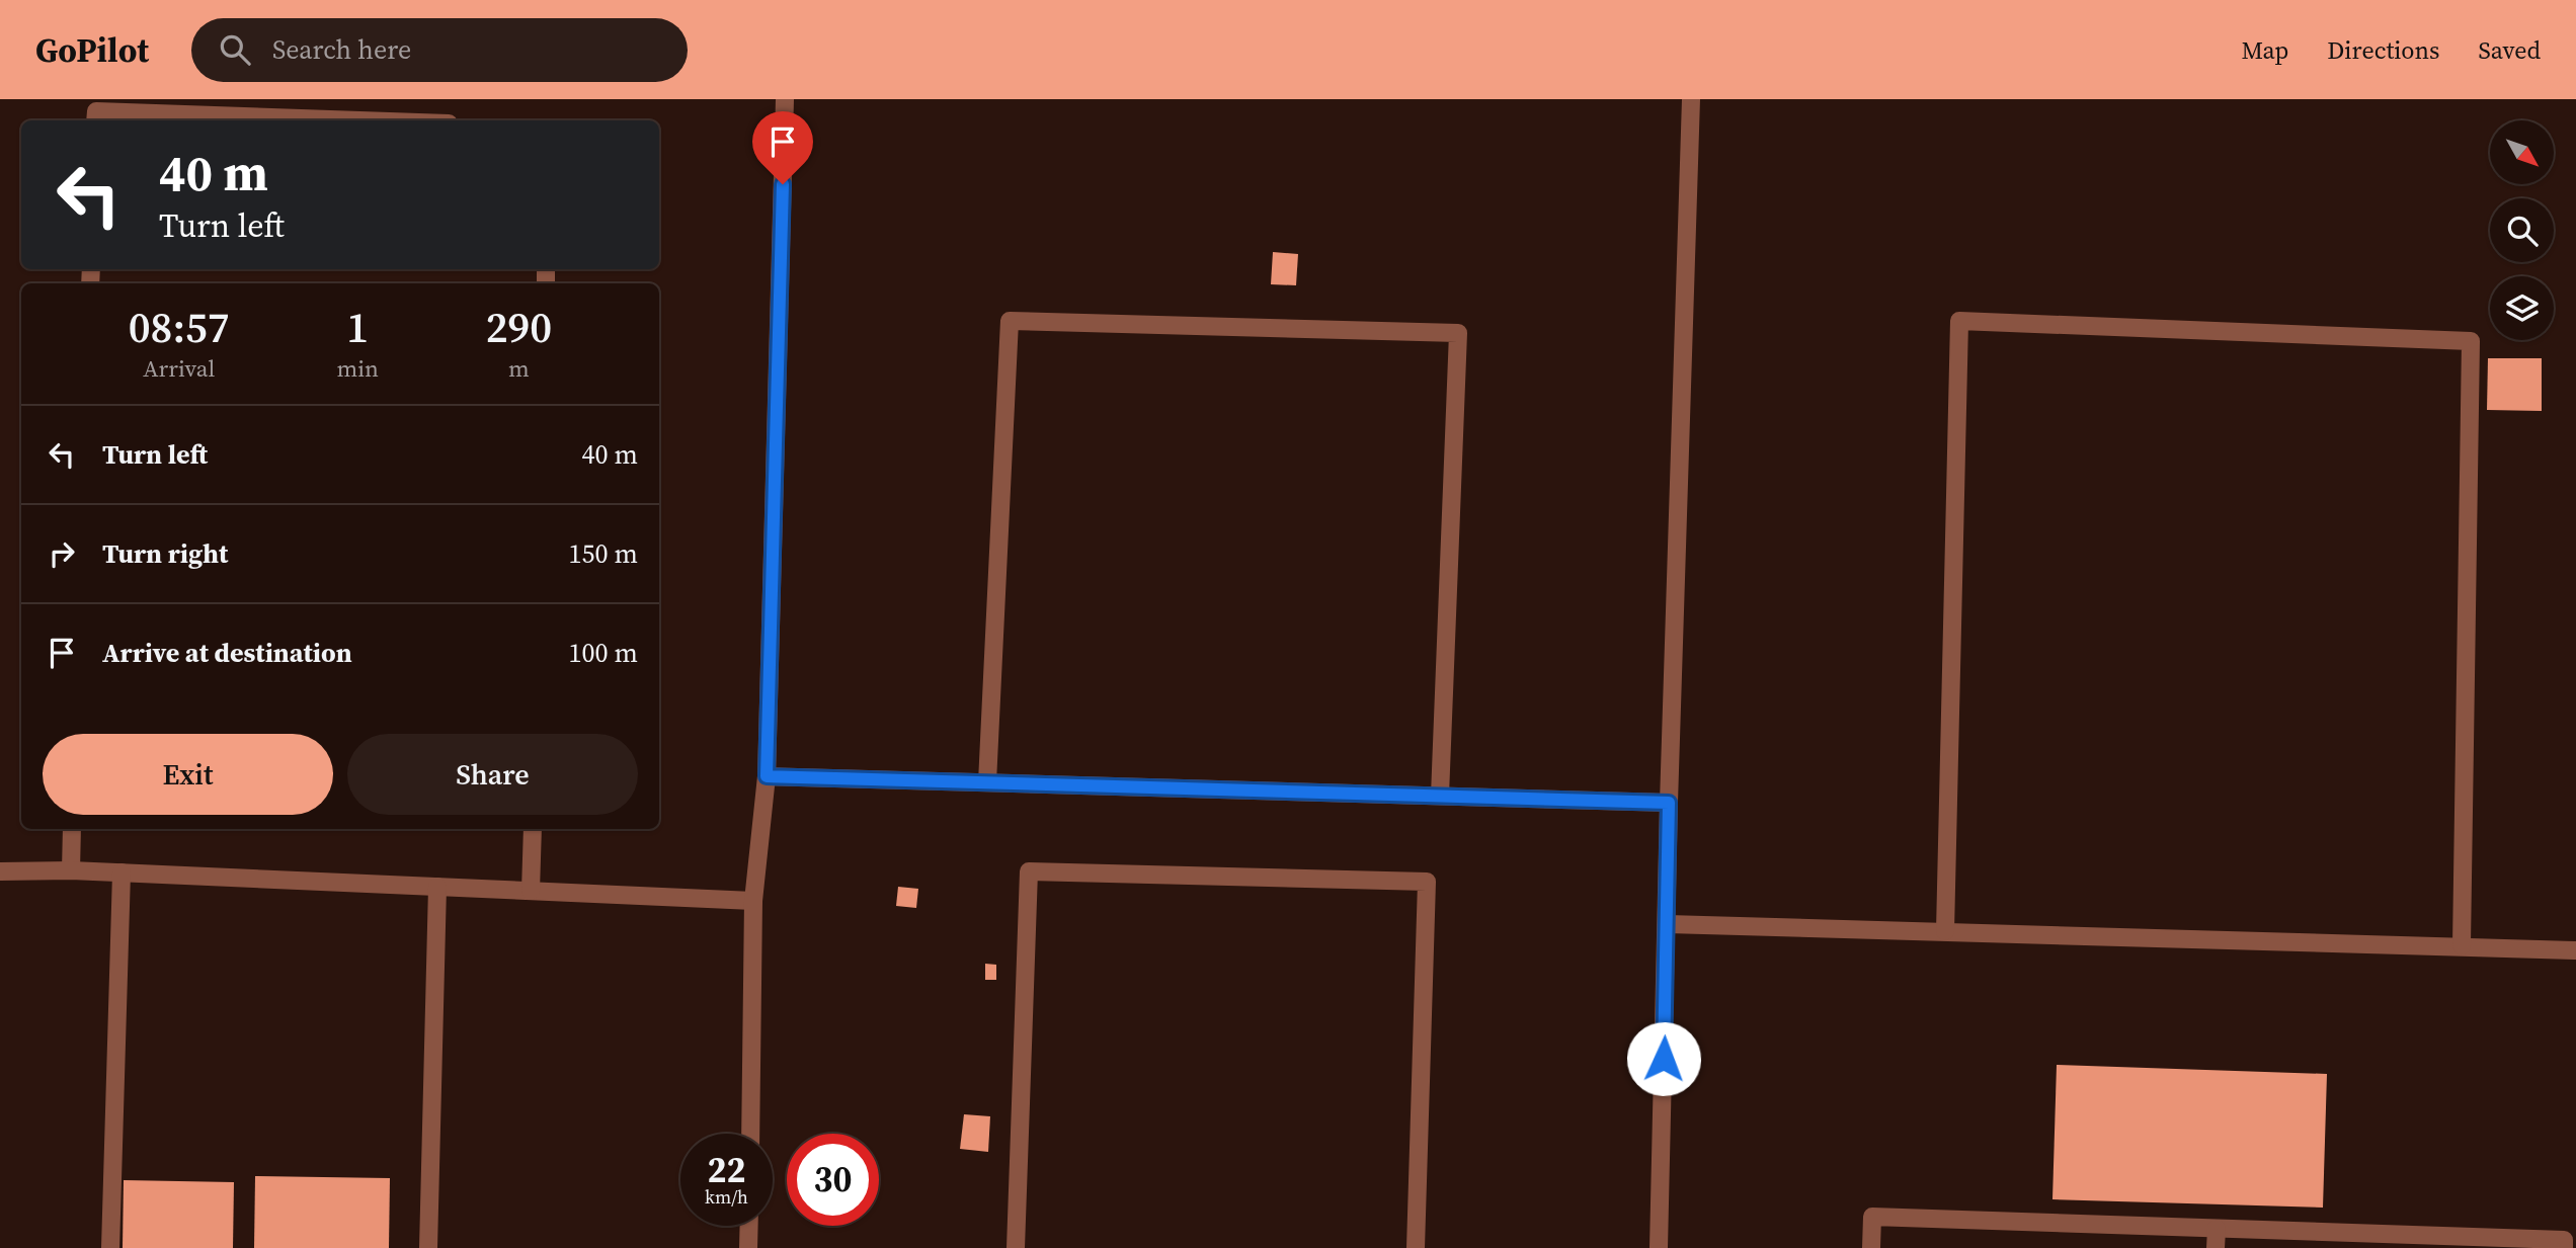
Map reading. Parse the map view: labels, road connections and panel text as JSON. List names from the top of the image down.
{
  "north": "bottom right",
  "page": {
    "header": "GoPilot",
    "search": "Search here",
    "nav": ["Map", "Directions", "Saved"],
    "turn": ["40 m", "Turn left"],
    "eta": [
      "08:57",
      "Arrival",
      "1",
      "min",
      "290",
      "m"
    ],
    "list": [
      {
        "name": "Turn left",
        "value": "40 m"
      },
      {
        "name": "Turn right",
        "value": "150 m"
      },
      {
        "name": "Arrive at destination",
        "value": "100 m"
      }
    ],
    "buttons": ["Exit", "Share"],
    "speed": "22 km/h",
    "limit": "30"
  }
}
